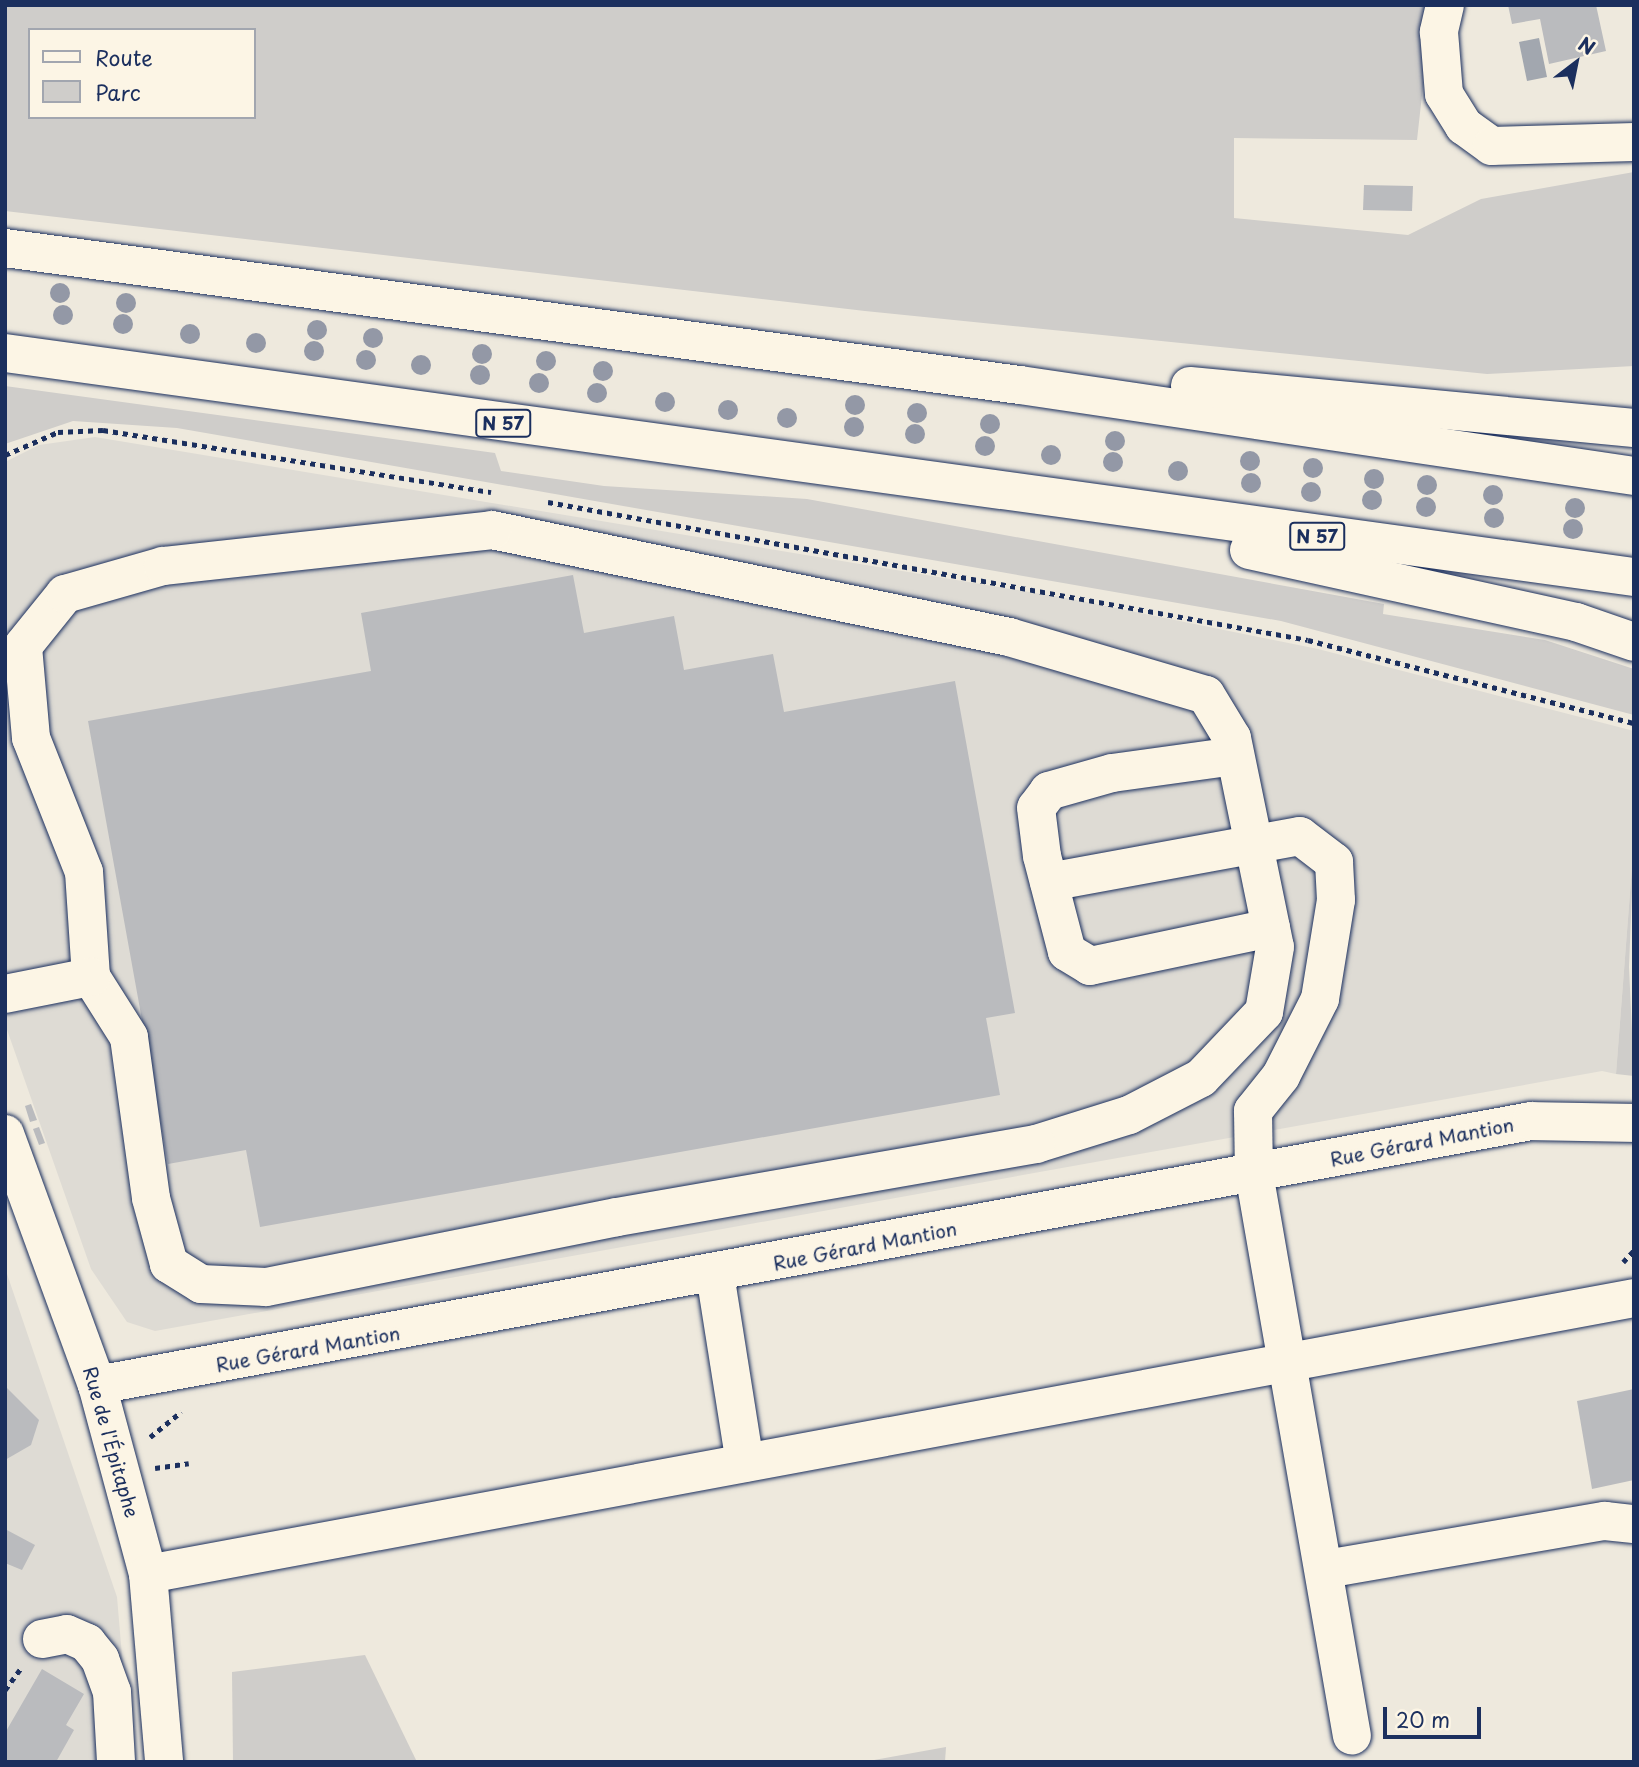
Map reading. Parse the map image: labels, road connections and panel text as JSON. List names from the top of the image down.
{
  "streets": {
    "main road": ["N 57", "Rue Gérard Mantion", "Rue de l'Épitaphe"]
  },
  "crossings": [
    ["Rue Gérard Mantion", "Rue de l'Épitaphe"]
  ],
  "legend": ["Route", "Parc"],
  "scale_bar": "20 m",
  "north": "top right"
}
